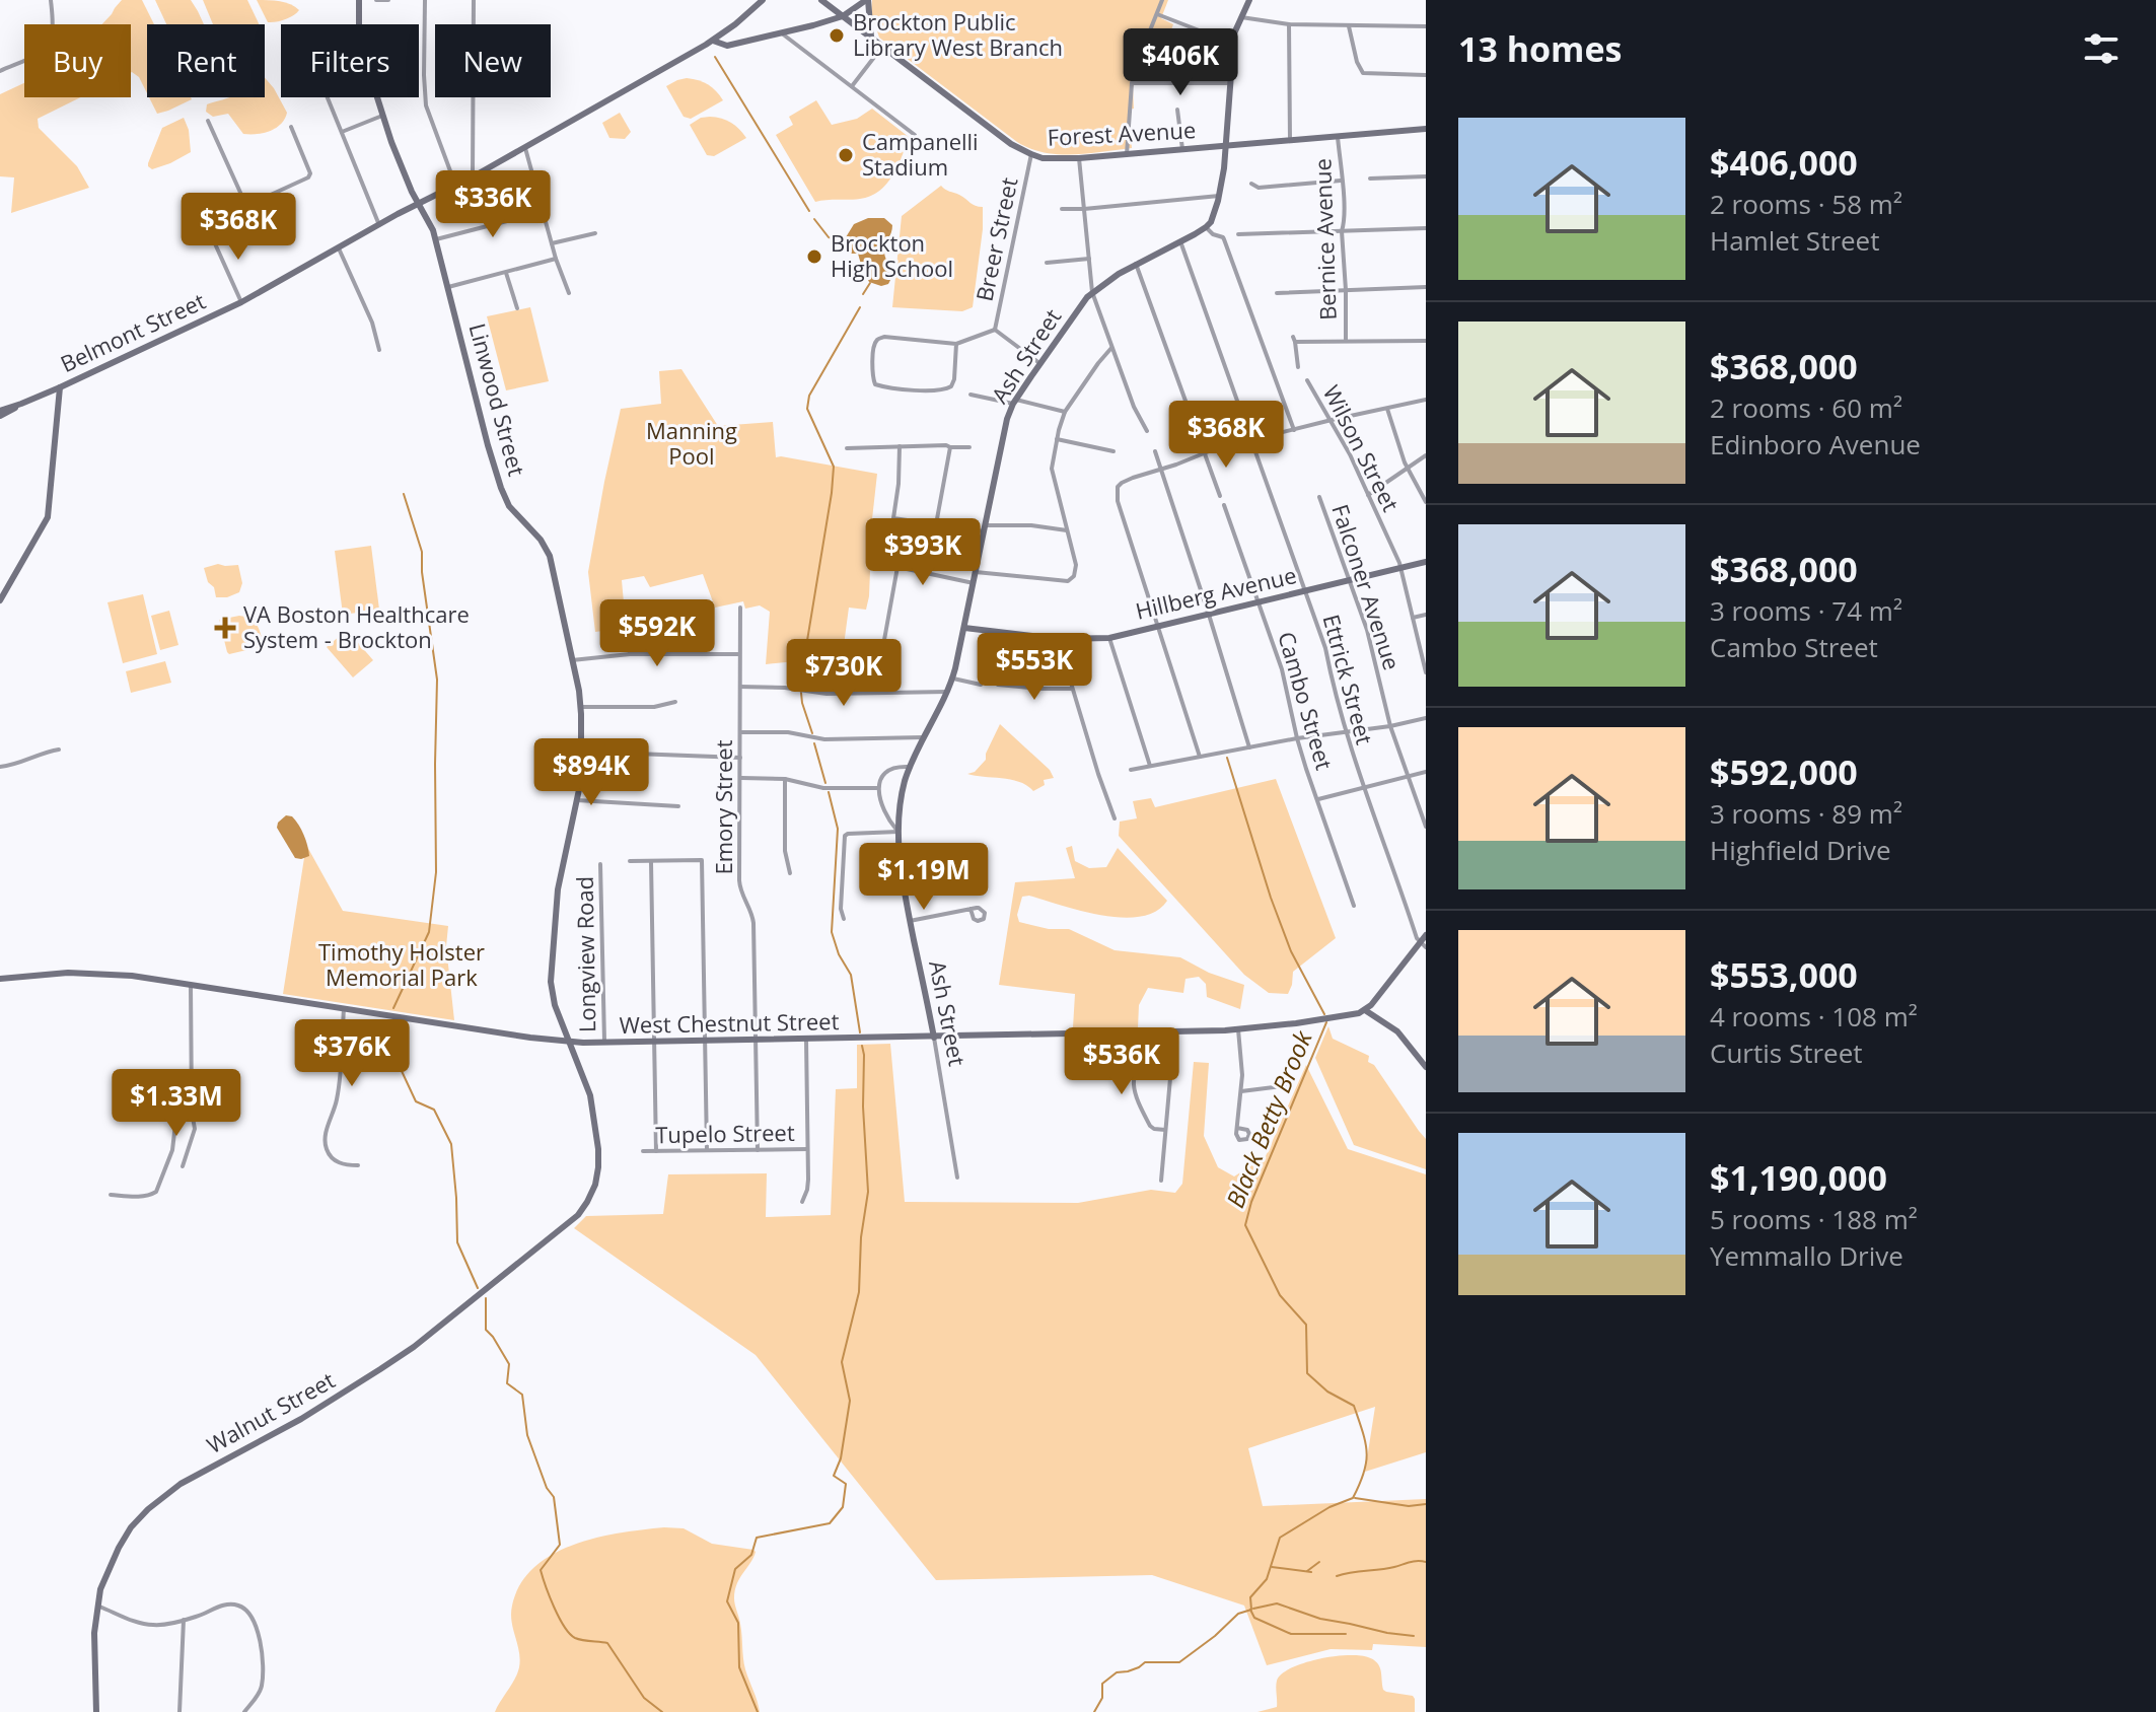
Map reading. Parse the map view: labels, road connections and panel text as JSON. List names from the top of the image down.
{
  "streets": {
    "street": [
      "Forest Avenue",
      "Breer Street",
      "Bernice Avenue",
      "Belmont Street",
      "Ash Street",
      "Linwood Street",
      "Wilson Street",
      "Falconer Avenue",
      "Hillberg Avenue",
      "Ettrick Street",
      "Cambo Street",
      "Emory Street",
      "Longview Road",
      "West Chestnut Street",
      "Tupelo Street",
      "Walnut Street"
    ]
  },
  "crossings": [
    ["Forest Avenue", "Breer Street"],
    ["Forest Avenue", "Bernice Avenue"],
    ["Bernice Avenue", "Wilson Street"],
    ["Belmont Street", "Linwood Street"],
    ["Ash Street", "Hillberg Avenue"],
    ["Ash Street", "Ettrick Street"],
    ["Ash Street", "West Chestnut Street"],
    ["Linwood Street", "West Chestnut Street"],
    ["Linwood Street", "Walnut Street"],
    ["Wilson Street", "Hillberg Avenue"],
    ["Falconer Avenue", "Hillberg Avenue"],
    ["Hillberg Avenue", "Ettrick Street"],
    ["Hillberg Avenue", "Cambo Street"],
    ["Emory Street", "West Chestnut Street"],
    ["Emory Street", "Tupelo Street"],
    ["Longview Road", "West Chestnut Street"]
  ],
  "water": ["Black Betty Brook"],
  "parks": ["Manning Pool", "Timothy Holster Memorial Park"],
  "places": {
    "other": ["Brockton Public Library West Branch", "Campanelli Stadium", "Brockton High School"],
    "health": ["VA Boston Healthcare System - Brockton"]
  },
  "page": {
    "heading": "13 homes",
    "chip": [
      "Buy",
      "Rent",
      "Filters",
      "New"
    ],
    "price": [
      "$406K",
      "$336K",
      "$368K",
      "$368K",
      "$393K",
      "$592K",
      "$553K",
      "$730K",
      "$894K",
      "$1.19M",
      "$376K",
      "$536K",
      "$1.33M"
    ],
    "list": [
      {
        "name": "$406,000",
        "note": "2 rooms · 58 m² · Hamlet Street"
      },
      {
        "name": "$368,000",
        "note": "2 rooms · 60 m² · Edinboro Avenue"
      },
      {
        "name": "$368,000",
        "note": "3 rooms · 74 m² · Cambo Street"
      },
      {
        "name": "$592,000",
        "note": "3 rooms · 89 m² · Highfield Drive"
      },
      {
        "name": "$553,000",
        "note": "4 rooms · 108 m² · Curtis Street"
      },
      {
        "name": "$1,190,000",
        "note": "5 rooms · 188 m² · Yemmallo Drive"
      }
    ]
  }
}
